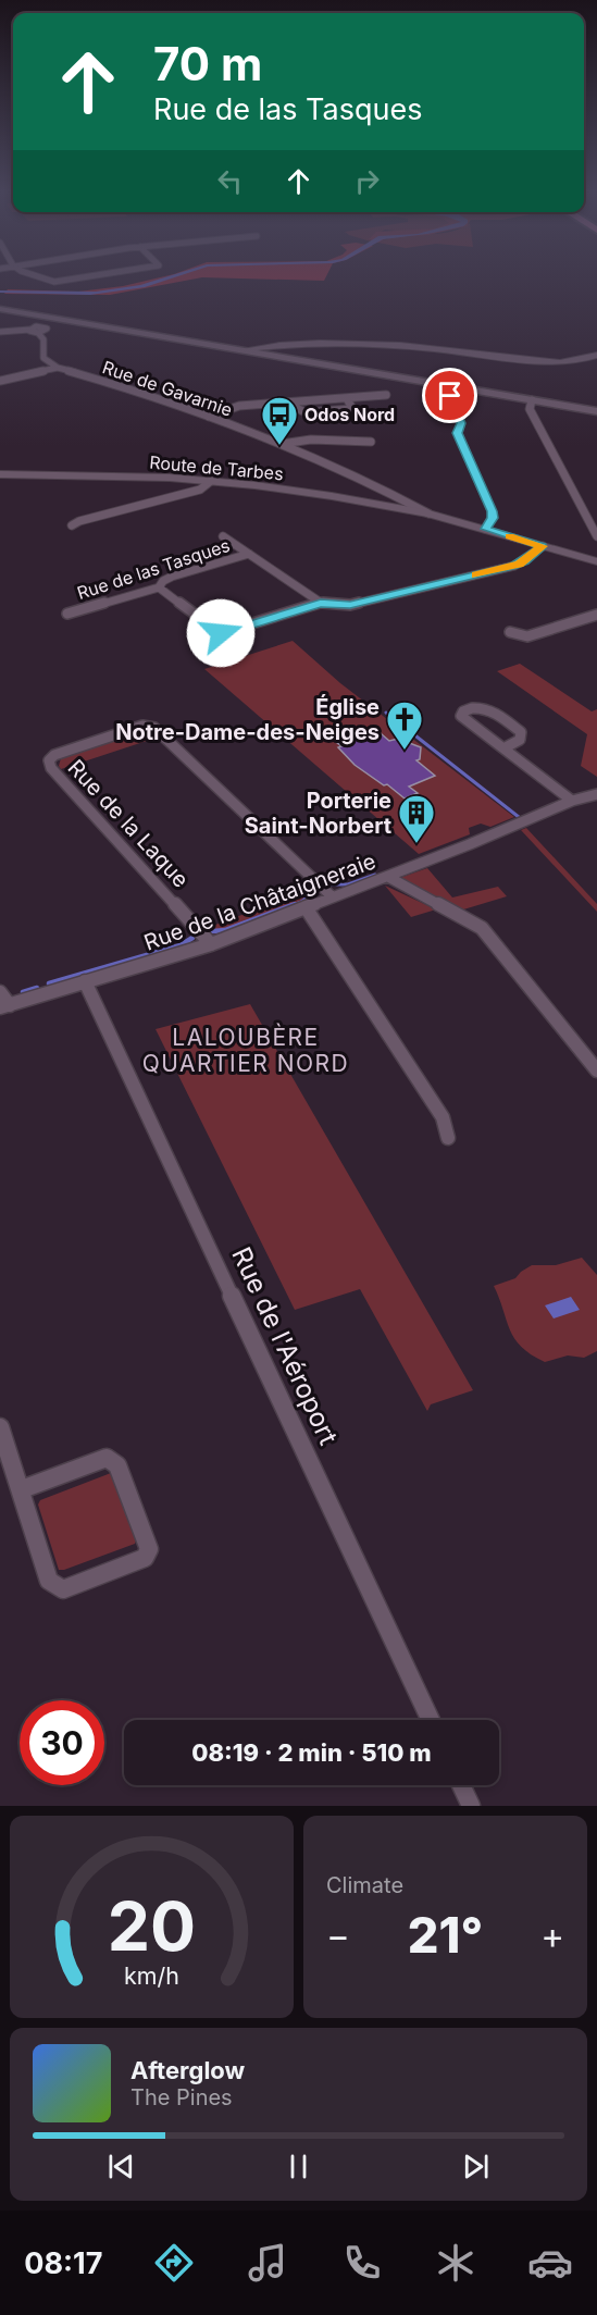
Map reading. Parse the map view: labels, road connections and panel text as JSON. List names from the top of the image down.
{
  "streets": {
    "street": [
      "Rue de Gavarnie",
      "Route de Tarbes",
      "Rue de las Tasques",
      "Rue de la Laque",
      "Rue de la Châtaigneraie",
      "Rue de l'Aéroport"
    ]
  },
  "crossings": [
    ["Rue de Gavarnie", "Route de Tarbes"],
    ["Rue de la Laque", "Rue de la Châtaigneraie"],
    ["Rue de la Châtaigneraie", "Rue de l'Aéroport"]
  ],
  "districts": ["LALOUBÈRE QUARTIER NORD"],
  "places": {
    "bus stop": ["Odos Nord"],
    "church": ["Église Notre-Dame-des-Neiges"],
    "building": ["Porterie Saint-Norbert"]
  },
  "page": {
    "turn": ["70 m", "Rue de las Tasques"],
    "limit": "30",
    "trip": "08:19 · 2 min · 510 m",
    "tile": "Climate",
    "heat": ["−", "21°", "+"],
    "song": ["Afterglow", "The Pines"],
    "tabs": "08:17",
    "gauge": ["20", "km/h"]
  }
}
